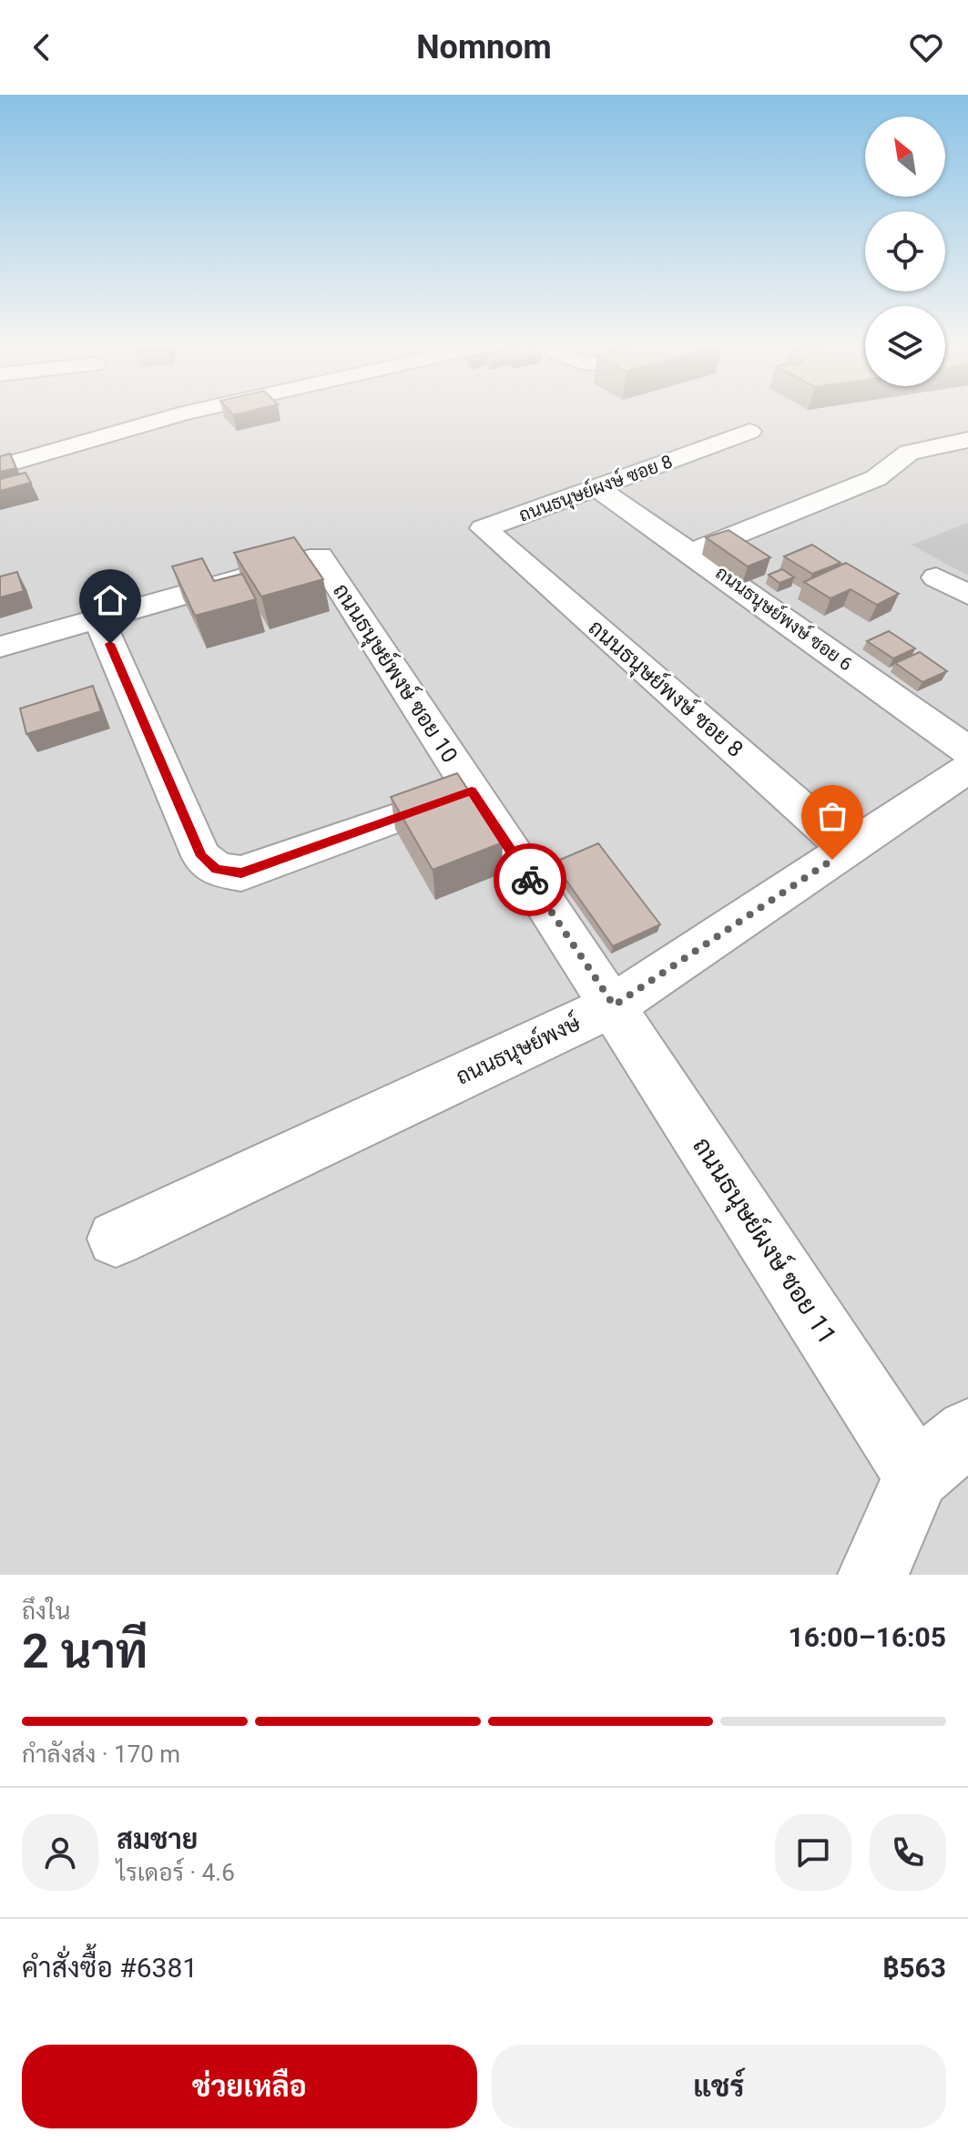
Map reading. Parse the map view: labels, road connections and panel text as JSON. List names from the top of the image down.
{
  "streets": {
    "street": [
      "ถนนธนุษย์ผงษ์ ซอย 8",
      "ถนนธนุษย์พงษ์ ซอย 6",
      "ถนนธนุษย์พงษ์ ซอย 10",
      "ถนนธนุษย์พงษ์ ซอย 8",
      "ถนนธนุษย์พงษ์",
      "ถนนธนุษย์ผงษ์ ซอย 11"
    ]
  },
  "crossings": [
    ["ถนนธนุษย์ผงษ์ ซอย 8", "ถนนธนุษย์พงษ์ ซอย 6"],
    ["ถนนธนุษย์ผงษ์ ซอย 8", "ถนนธนุษย์พงษ์ ซอย 8"],
    ["ถนนธนุษย์พงษ์ ซอย 6", "ถนนธนุษย์พงษ์"],
    ["ถนนธนุษย์พงษ์ ซอย 10", "ถนนธนุษย์พงษ์"],
    ["ถนนธนุษย์พงษ์ ซอย 10", "ถนนธนุษย์ผงษ์ ซอย 11"],
    ["ถนนธนุษย์พงษ์ ซอย 8", "ถนนธนุษย์พงษ์"],
    ["ถนนธนุษย์พงษ์", "ถนนธนุษย์ผงษ์ ซอย 11"]
  ],
  "north": "top left",
  "page": {
    "header": "Nomnom",
    "heading": ["2 นาที", "ถึงใน", "16:00–16:05"],
    "panel": [
      "สมชาย",
      "ไรเดอร์ · 4.6",
      "คำสั่งซื้อ #6381",
      "฿563"
    ],
    "bar": "กำลังส่ง · 170 m",
    "buttons": ["ช่วยเหลือ", "แชร์"]
  }
}
